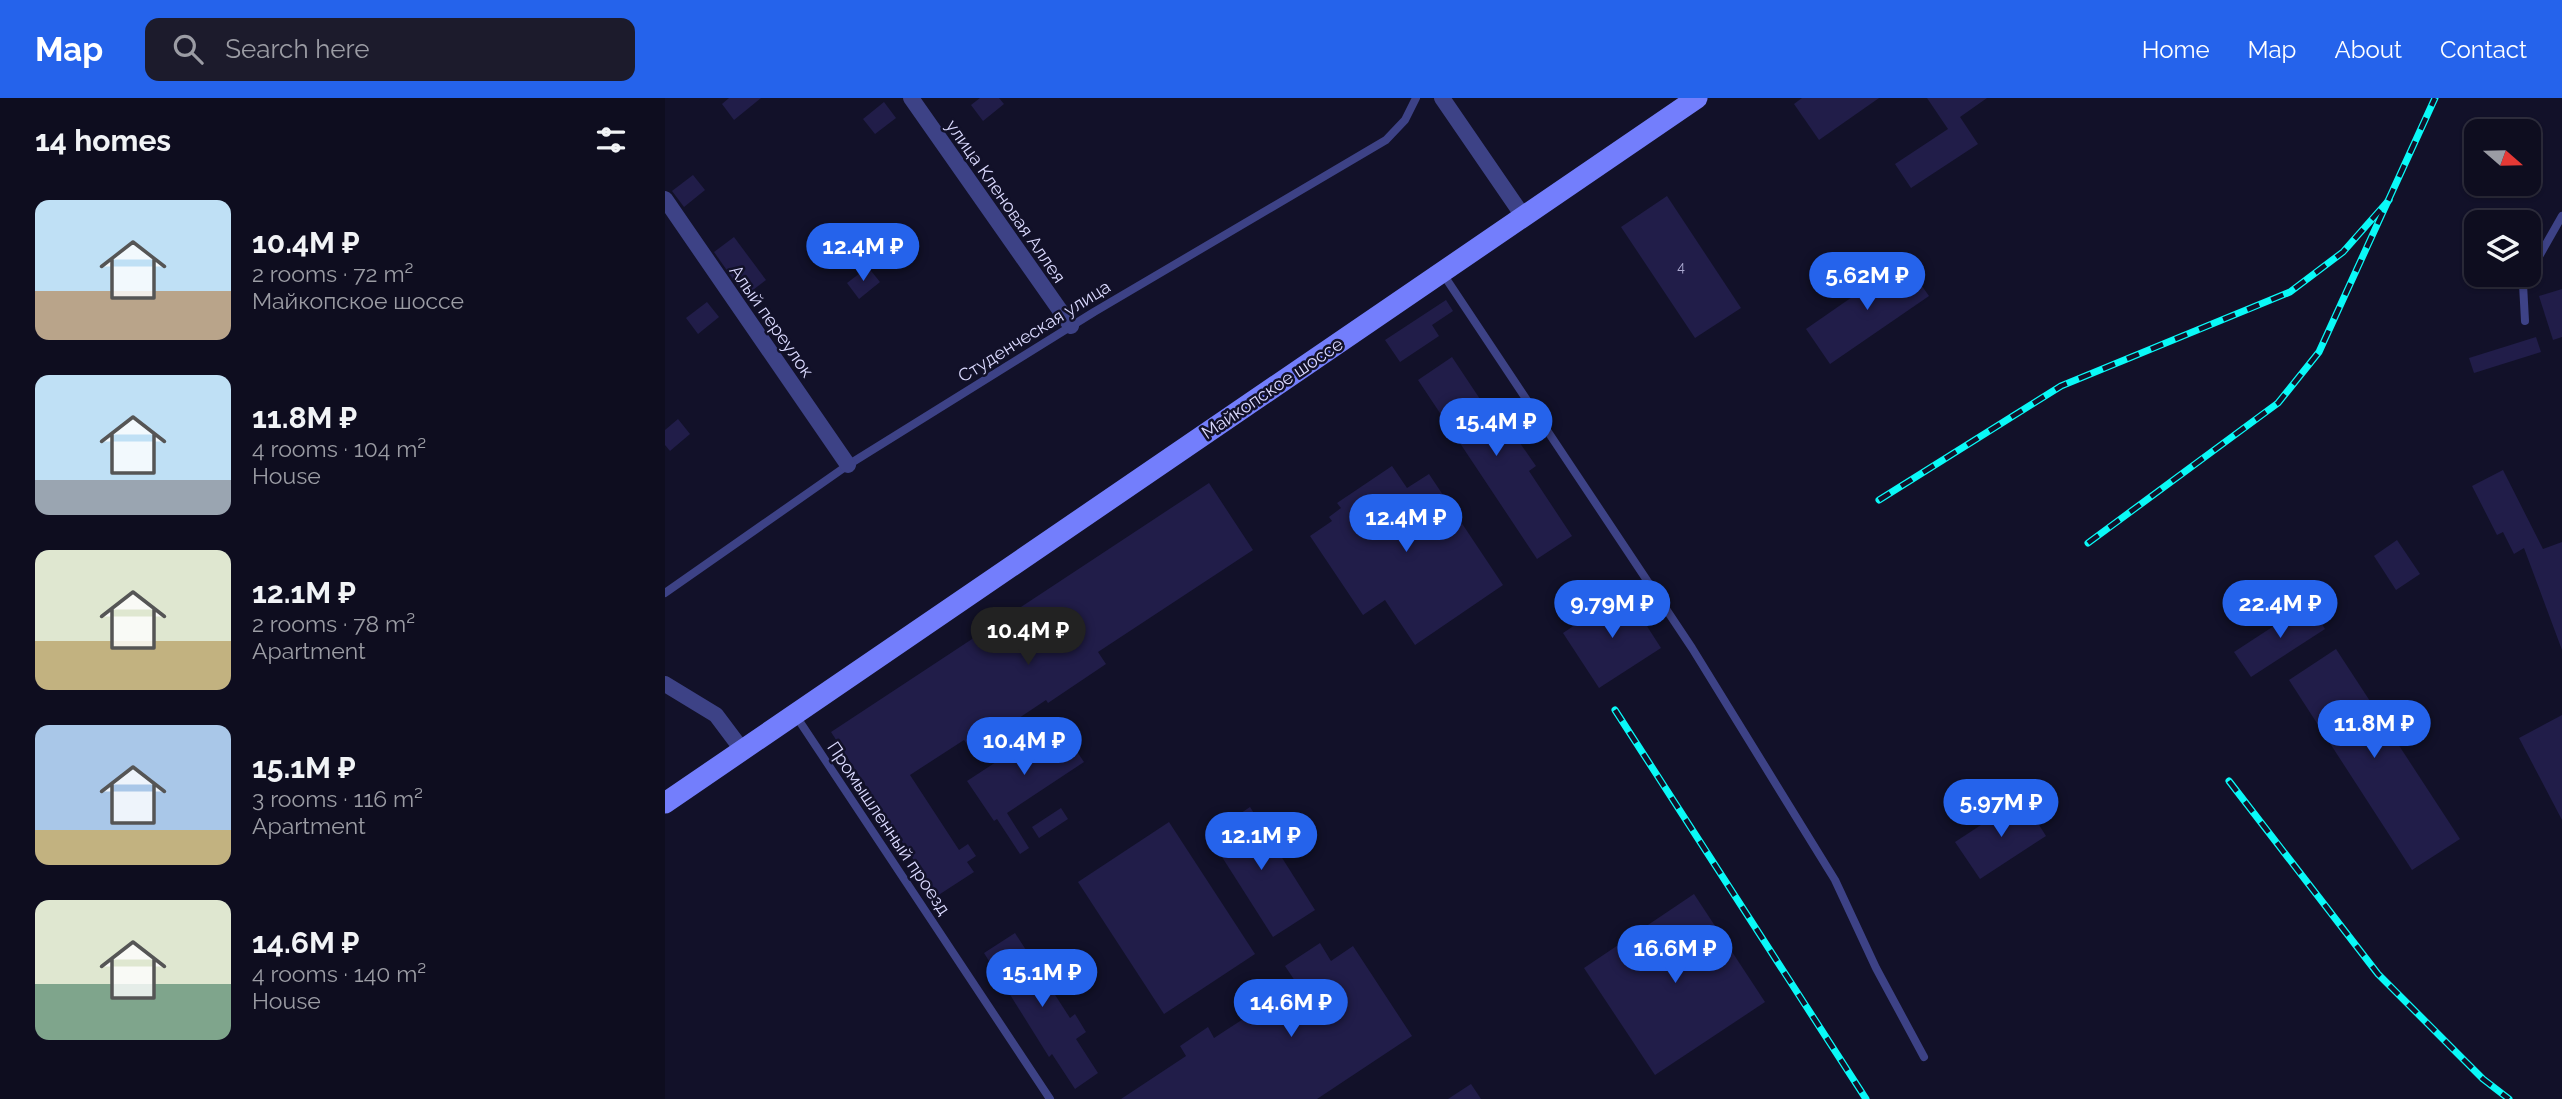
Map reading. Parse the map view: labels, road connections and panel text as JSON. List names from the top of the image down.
{
  "streets": {
    "street": ["улица Кленовая Аллея", "Алый переулок", "Майкопское шоссе"],
    "lane": ["Студенческая улица", "Промышленный проезд"]
  },
  "crossings": [
    ["улица Кленовая Аллея", "Студенческая улица"],
    ["Алый переулок", "Студенческая улица"],
    ["Майкопское шоссе", "Промышленный проезд"]
  ],
  "house_numbers": ["4"],
  "north": "right",
  "page": {
    "header": "Map",
    "search": "Search here",
    "nav": [
      "Home",
      "Map",
      "About",
      "Contact"
    ],
    "heading": "14 homes",
    "list": [
      {
        "name": "10.4M ₽",
        "note": "2 rooms · 72 m² · Майкопское шоссе"
      },
      {
        "name": "11.8M ₽",
        "note": "4 rooms · 104 m² · House"
      },
      {
        "name": "12.1M ₽",
        "note": "2 rooms · 78 m² · Apartment"
      },
      {
        "name": "15.1M ₽",
        "note": "3 rooms · 116 m² · Apartment"
      },
      {
        "name": "14.6M ₽",
        "note": "4 rooms · 140 m² · House"
      }
    ],
    "price": [
      "12.4M ₽",
      "5.62M ₽",
      "15.4M ₽",
      "12.4M ₽",
      "9.79M ₽",
      "22.4M ₽",
      "10.4M ₽",
      "11.8M ₽",
      "10.4M ₽",
      "5.97M ₽",
      "12.1M ₽",
      "16.6M ₽",
      "15.1M ₽",
      "14.6M ₽"
    ]
  }
}
